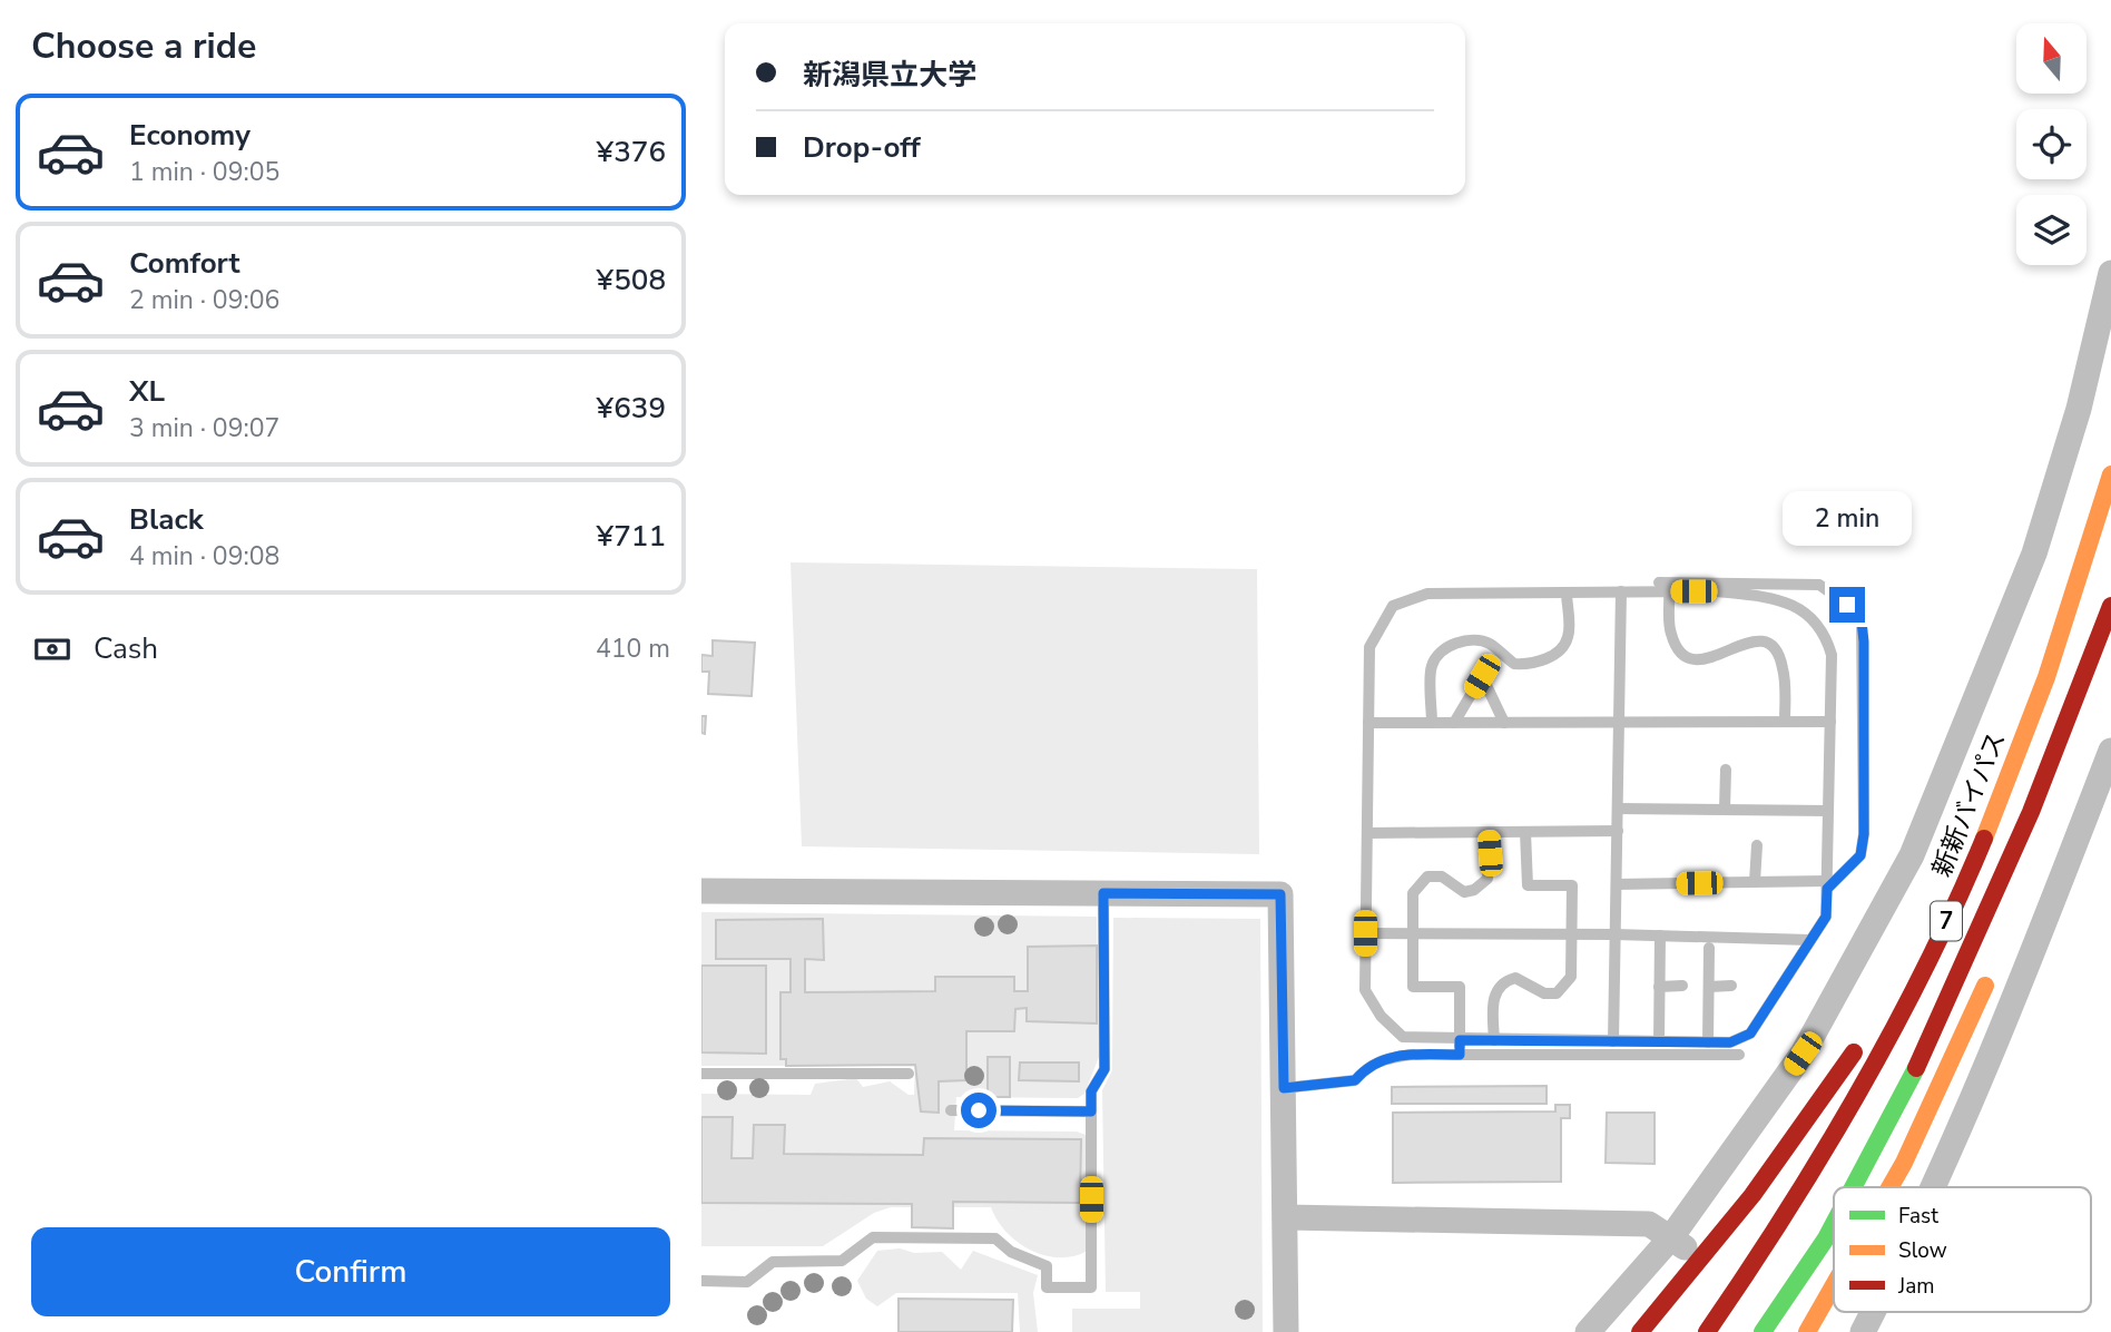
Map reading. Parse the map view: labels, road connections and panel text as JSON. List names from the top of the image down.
{
  "streets": {
    "highway": ["新新バイパス", "7"]
  },
  "legend": ["Fast", "Slow", "Jam"],
  "north": "top",
  "page": {
    "heading": "Choose a ride",
    "banner": ["新潟県立大学", "Drop-off"],
    "list": [
      {
        "name": "Economy",
        "note": "1 min · 09:05",
        "value": "¥376"
      },
      {
        "name": "Comfort",
        "note": "2 min · 09:06",
        "value": "¥508"
      },
      {
        "name": "XL",
        "note": "3 min · 09:07",
        "value": "¥639"
      },
      {
        "name": "Black",
        "note": "4 min · 09:08",
        "value": "¥711"
      }
    ],
    "bubble": "2 min",
    "pay": ["Cash", "410 m"],
    "buttons": "Confirm"
  }
}
